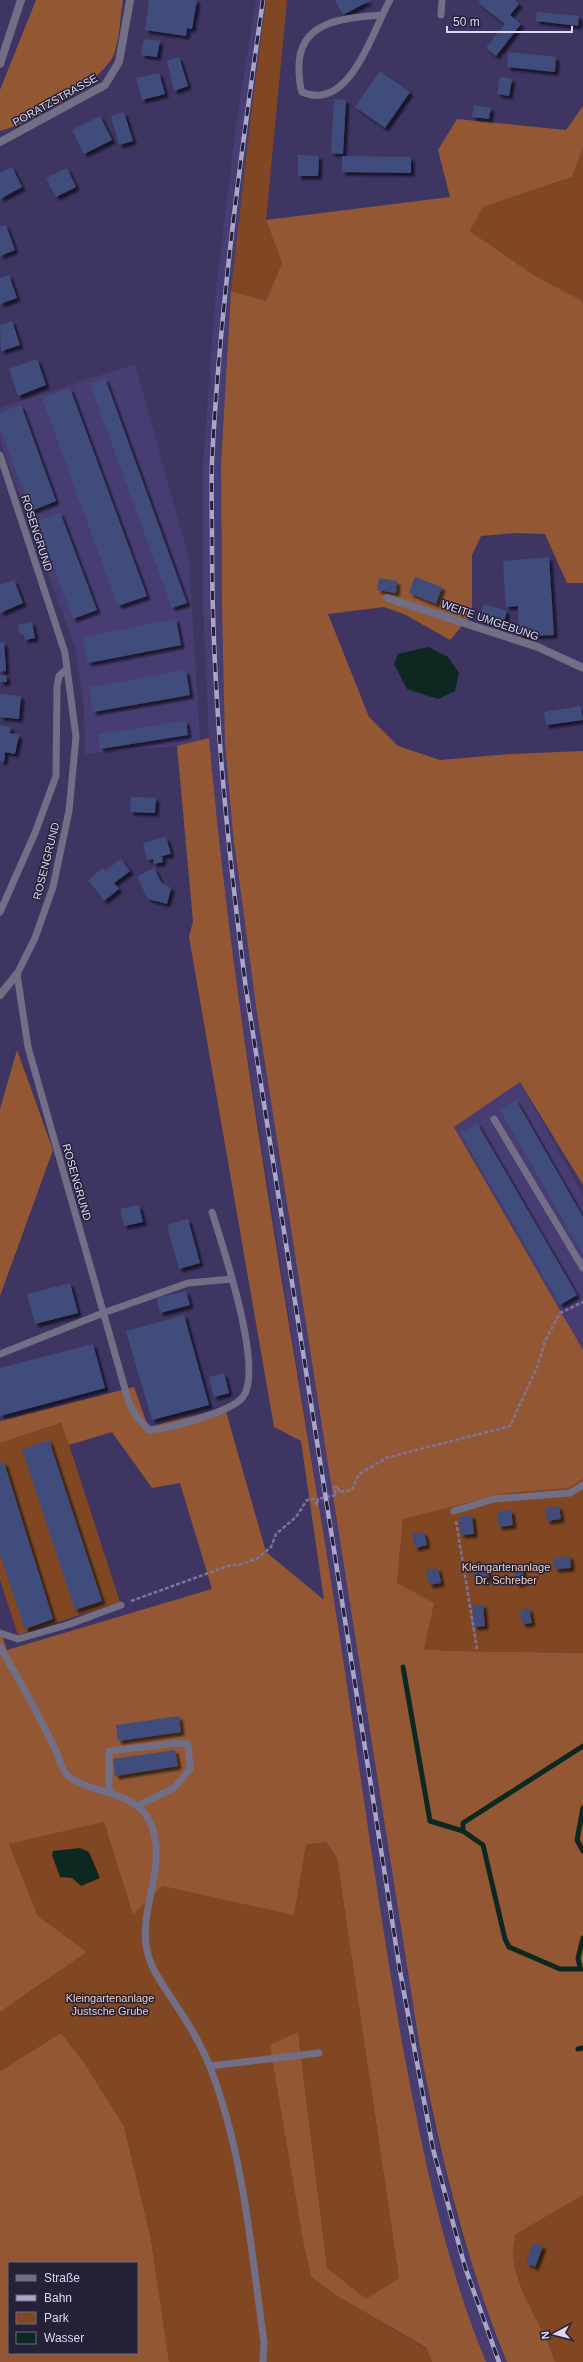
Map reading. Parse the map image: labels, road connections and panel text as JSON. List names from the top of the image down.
{
  "streets": {
    "street": ["PORATZSTRASSE", "WEITE UMGEBUNG"],
    "lane": ["ROSENGRUND"]
  },
  "parks": ["Kleingartenanlage Dr. Schreber", "Kleingartenanlage Justsche Grube"],
  "legend": [
    "Straße",
    "Bahn",
    "Park",
    "Wasser"
  ],
  "scale_bar": "50 m",
  "north": "left"
}
